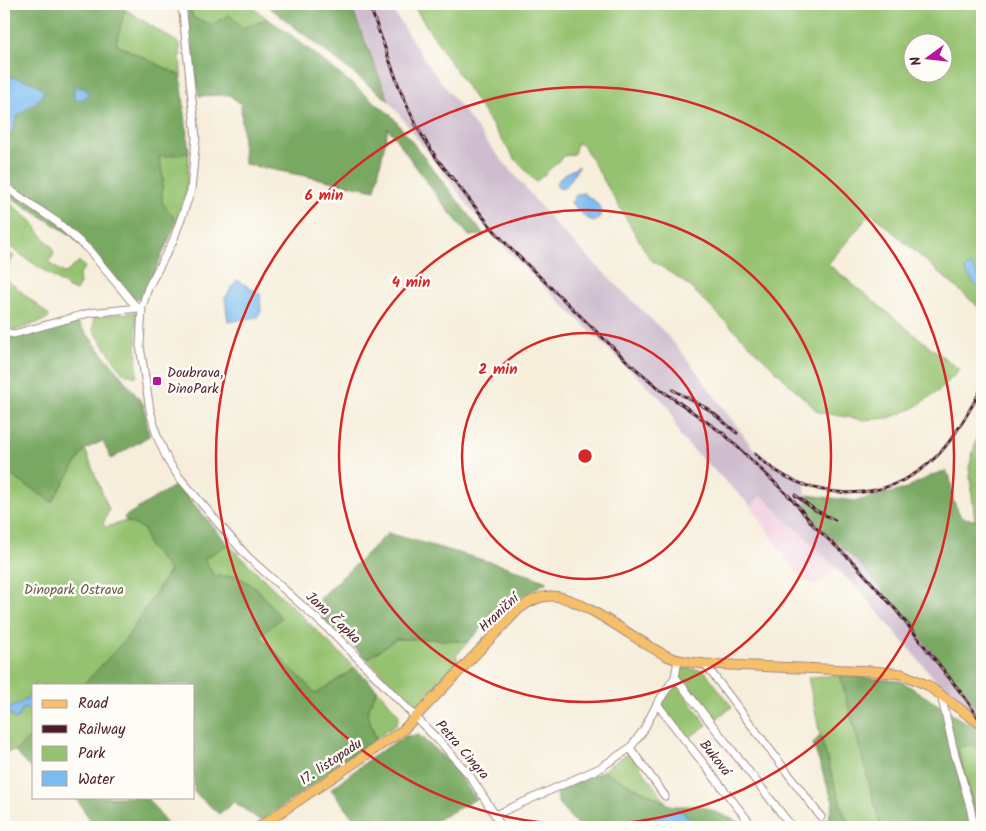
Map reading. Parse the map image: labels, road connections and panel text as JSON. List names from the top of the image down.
{
  "streets": {
    "main road": ["Hraniční", "17. listopadu"],
    "street": ["Jana Čapka", "Petra Cingra", "Buková"]
  },
  "crossings": [
    ["Hraniční", "Jana Čapka"],
    ["Hraniční", "Petra Cingra"],
    ["Hraniční", "17. listopadu"],
    ["Jana Čapka", "Petra Cingra"],
    ["Jana Čapka", "17. listopadu"],
    ["Petra Cingra", "17. listopadu"]
  ],
  "parks": ["Dinopark Ostrava"],
  "places": {
    "transit": ["Doubrava, DinoPark"]
  },
  "legend": [
    "Road",
    "Railway",
    "Park",
    "Water"
  ],
  "north": "left",
  "rings": ["6 min", "4 min", "2 min"]
}
